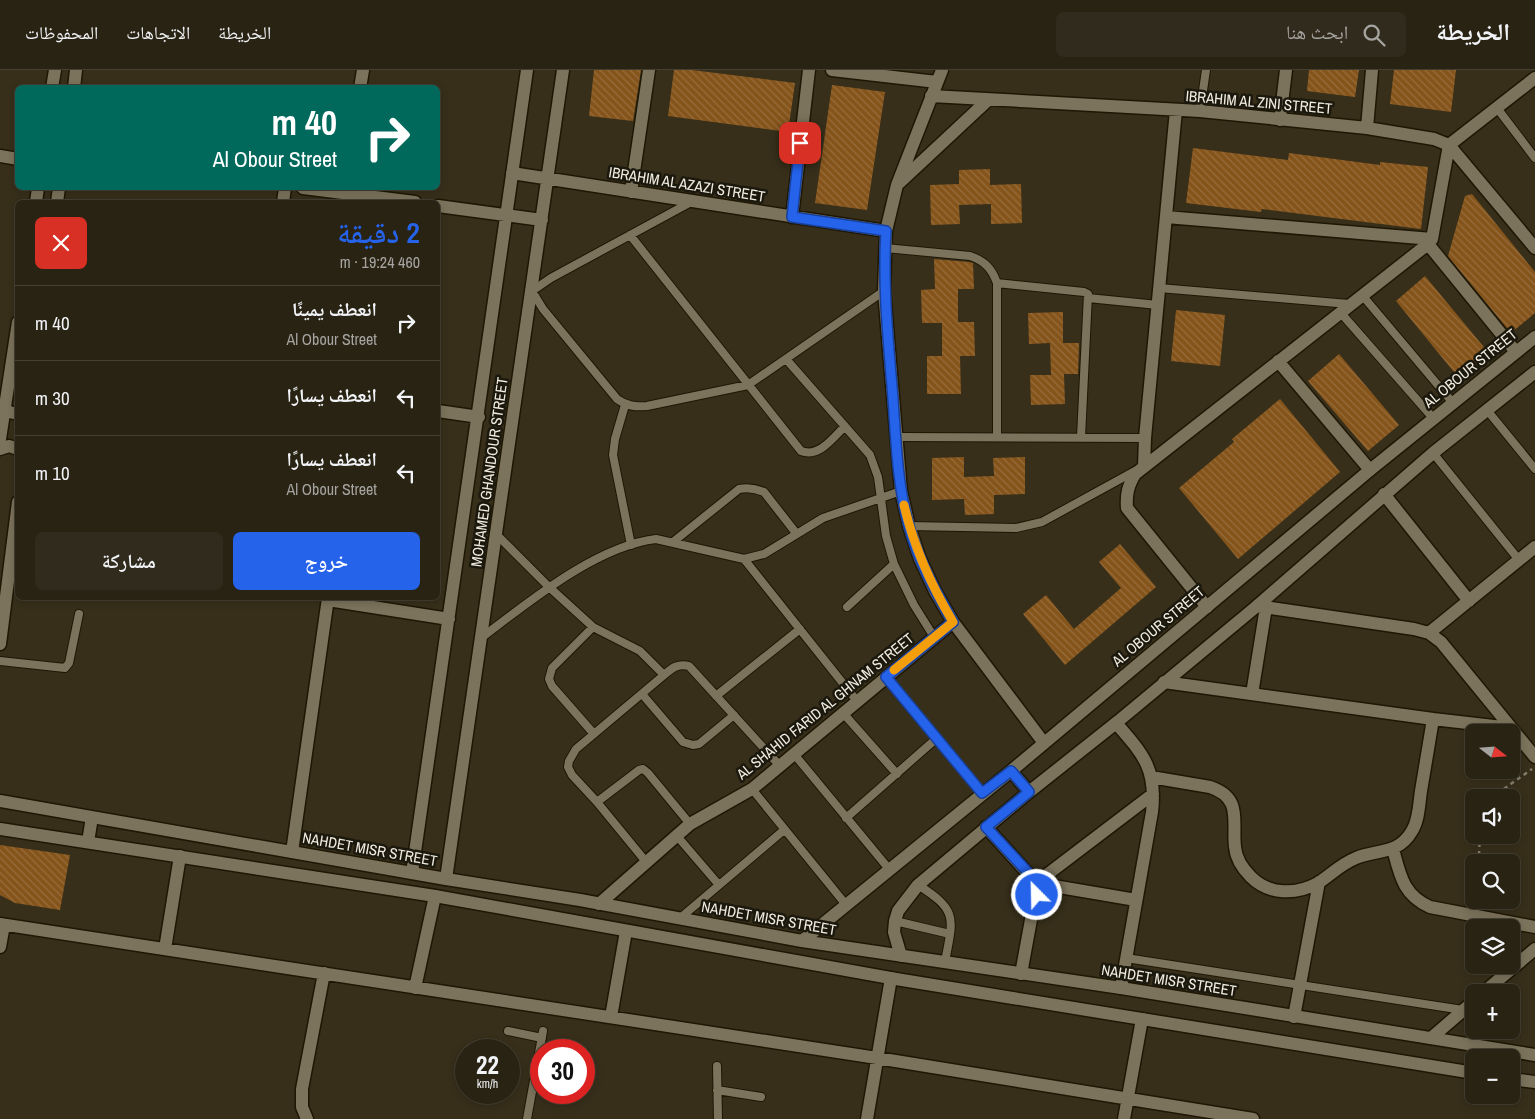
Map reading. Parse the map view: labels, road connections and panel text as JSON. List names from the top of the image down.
{
  "streets": {
    "street": [
      "IBRAHIM AL ZINI STREET",
      "IBRAHIM AL AZAZI STREET",
      "AL OBOUR STREET",
      "MOHAMED GHANDOUR STREET",
      "AL SHAHID FARID AL GHNAM STREET",
      "NAHDET MISR STREET"
    ]
  },
  "crossings": [
    ["IBRAHIM AL AZAZI STREET", "MOHAMED GHANDOUR STREET"],
    ["AL OBOUR STREET", "NAHDET MISR STREET"],
    ["MOHAMED GHANDOUR STREET", "NAHDET MISR STREET"],
    ["AL SHAHID FARID AL GHNAM STREET", "NAHDET MISR STREET"]
  ],
  "north": "right",
  "page": {
    "header": "الخريطة",
    "search": "ابحث هنا",
    "nav": ["الخريطة", "الاتجاهات", "المحفوظات"],
    "turn": ["40 m", "Al Obour Street"],
    "heading": ["2 دقيقة", "460 m · 19:24"],
    "list": [
      {
        "name": "انعطف يمينًا",
        "note": "Al Obour Street",
        "value": "40 m"
      },
      {
        "name": "انعطف يسارًا",
        "value": "30 m"
      },
      {
        "name": "انعطف يسارًا",
        "note": "Al Obour Street",
        "value": "10 m"
      }
    ],
    "buttons": ["خروج", "مشاركة"],
    "map_buttons": ["+", "−"],
    "speed": "22 km/h",
    "limit": "30"
  }
}
